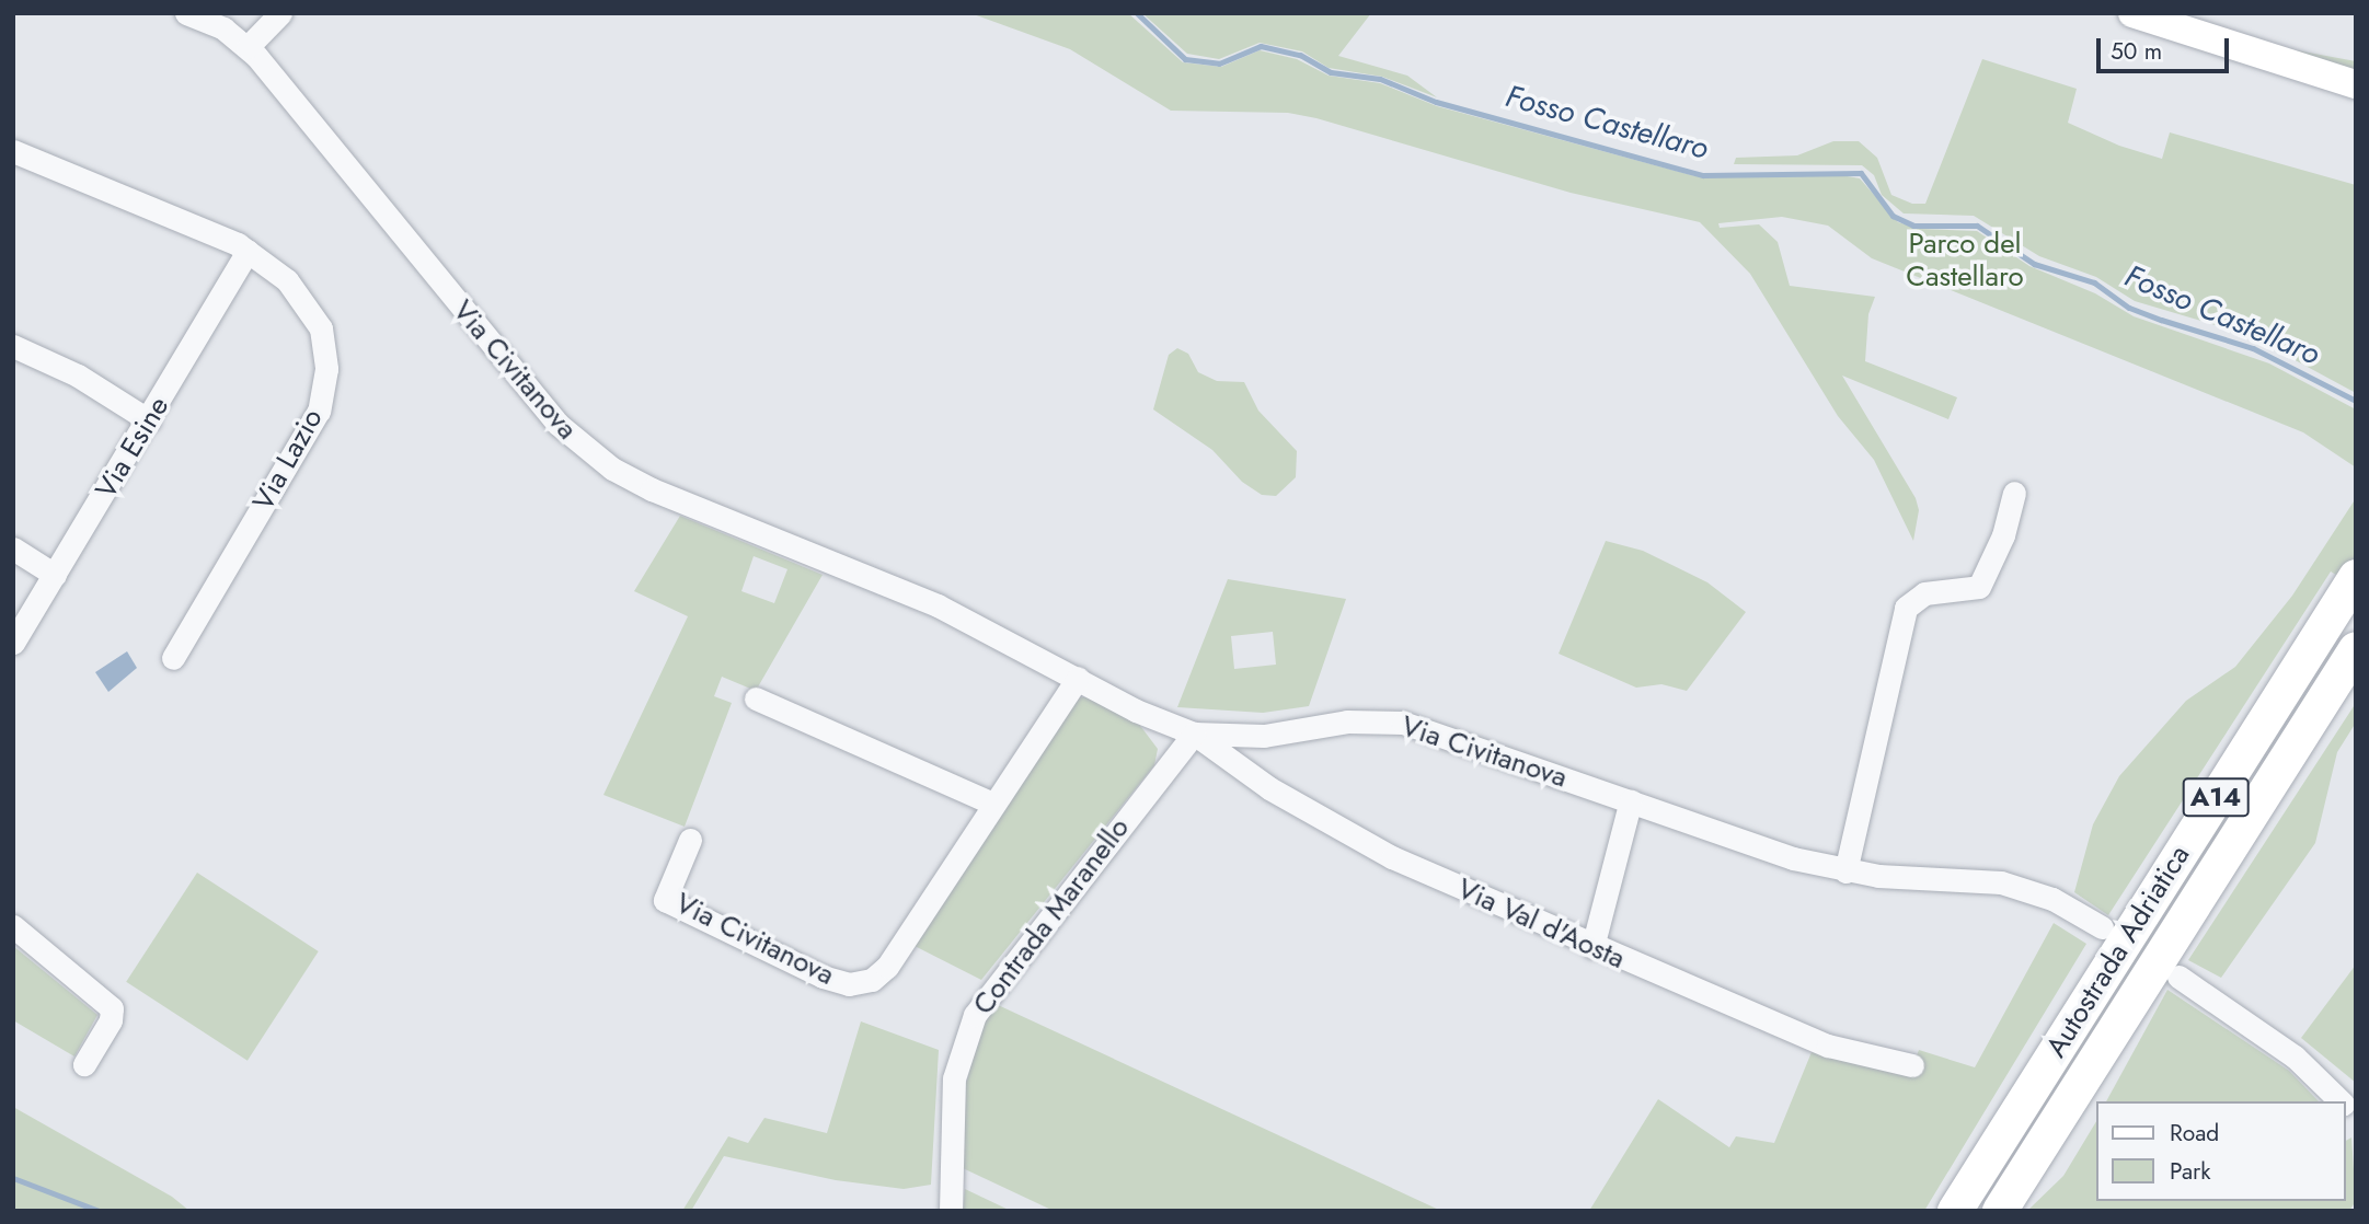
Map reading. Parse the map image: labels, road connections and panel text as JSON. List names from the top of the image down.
{
  "streets": {
    "highway": ["A14", "Autostrada Adriatica"],
    "street": [
      "Via Civitanova",
      "Via Esine",
      "Via Lazio",
      "Contrada Maranello",
      "Via Val d'Aosta"
    ]
  },
  "crossings": [
    ["Via Civitanova", "Contrada Maranello"],
    ["Via Civitanova", "Via Val d'Aosta"],
    ["Via Esine", "Via Lazio"],
    ["Contrada Maranello", "Via Val d'Aosta"]
  ],
  "water": ["Fosso Castellaro"],
  "parks": ["Parco del Castellaro"],
  "legend": ["Road", "Park"],
  "scale_bar": "50 m"
}
